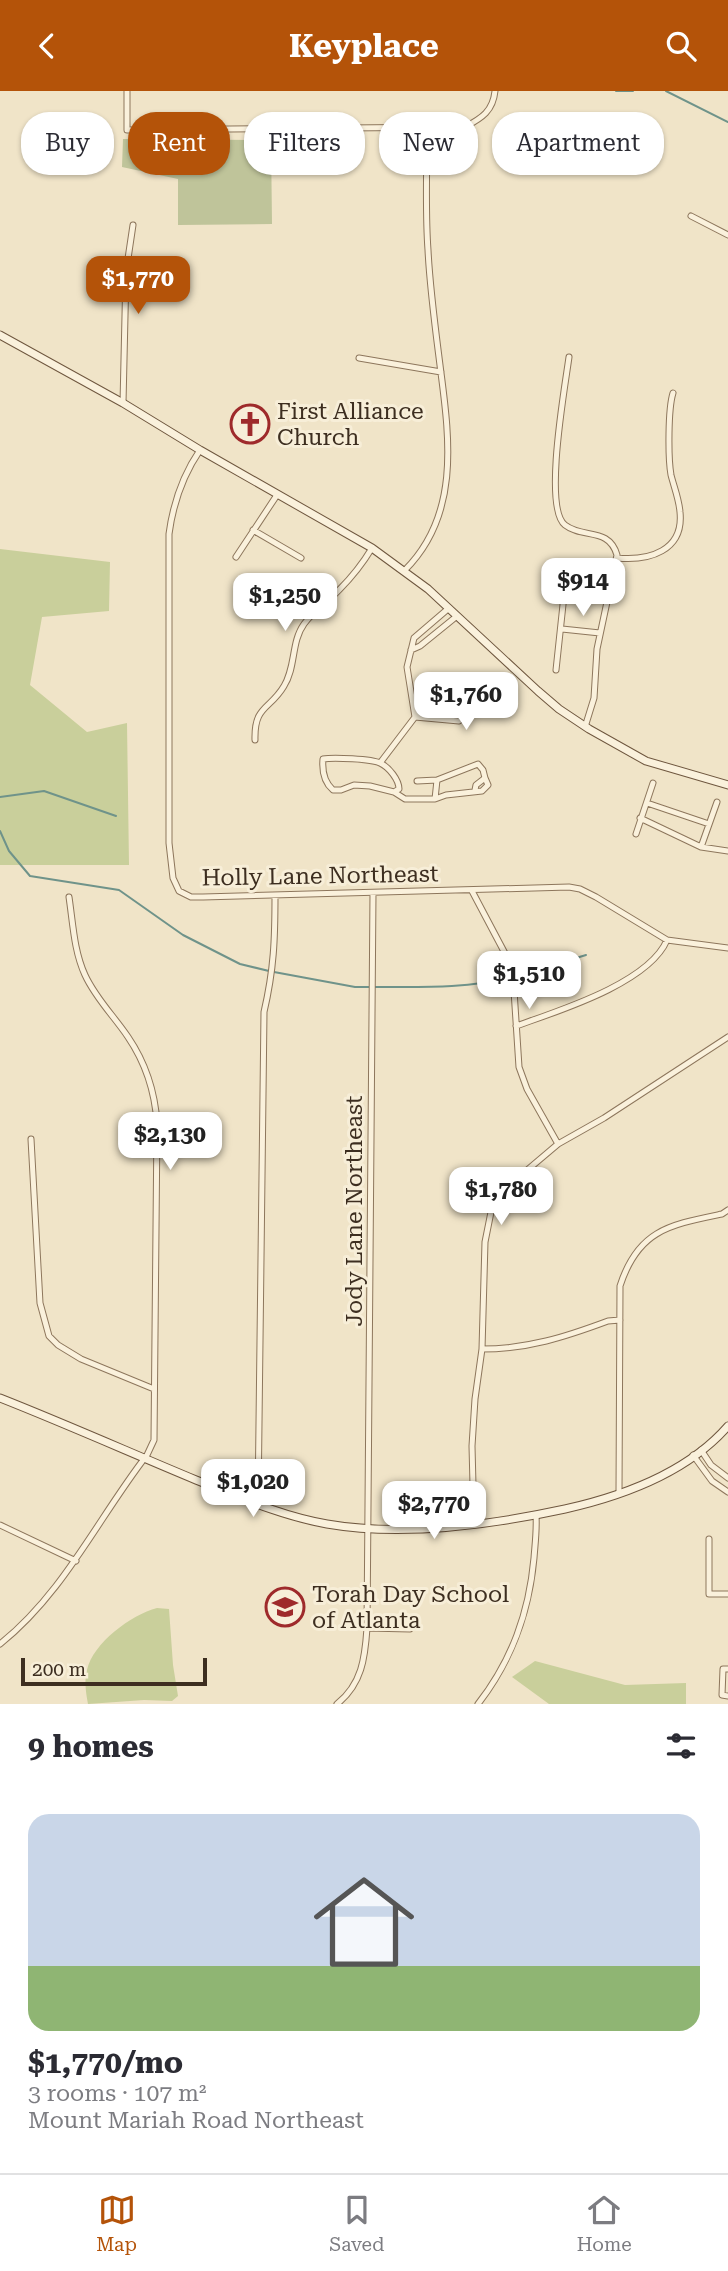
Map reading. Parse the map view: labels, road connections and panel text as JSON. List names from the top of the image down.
{
  "streets": {
    "street": ["Holly Lane Northeast", "Jody Lane Northeast"]
  },
  "crossings": [
    ["Holly Lane Northeast", "Jody Lane Northeast"]
  ],
  "places": {
    "church": ["First Alliance Church"],
    "school or university": ["Torah Day School of Atlanta"]
  },
  "scale_bar": "200 m",
  "page": {
    "header": "Keyplace",
    "chip": [
      "Buy",
      "Rent",
      "Filters",
      "New",
      "Apartment"
    ],
    "price": [
      "$1,770",
      "$914",
      "$1,250",
      "$1,760",
      "$1,510",
      "$2,130",
      "$1,780",
      "$1,020",
      "$2,770"
    ],
    "scale": "200 m",
    "heading": "9 homes",
    "list": [
      {
        "name": "$1,770/mo",
        "note": "3 rooms · 107 m² · Mount Mariah Road Northeast"
      }
    ],
    "tabs": ["Map", "Saved", "Home"]
  }
}
